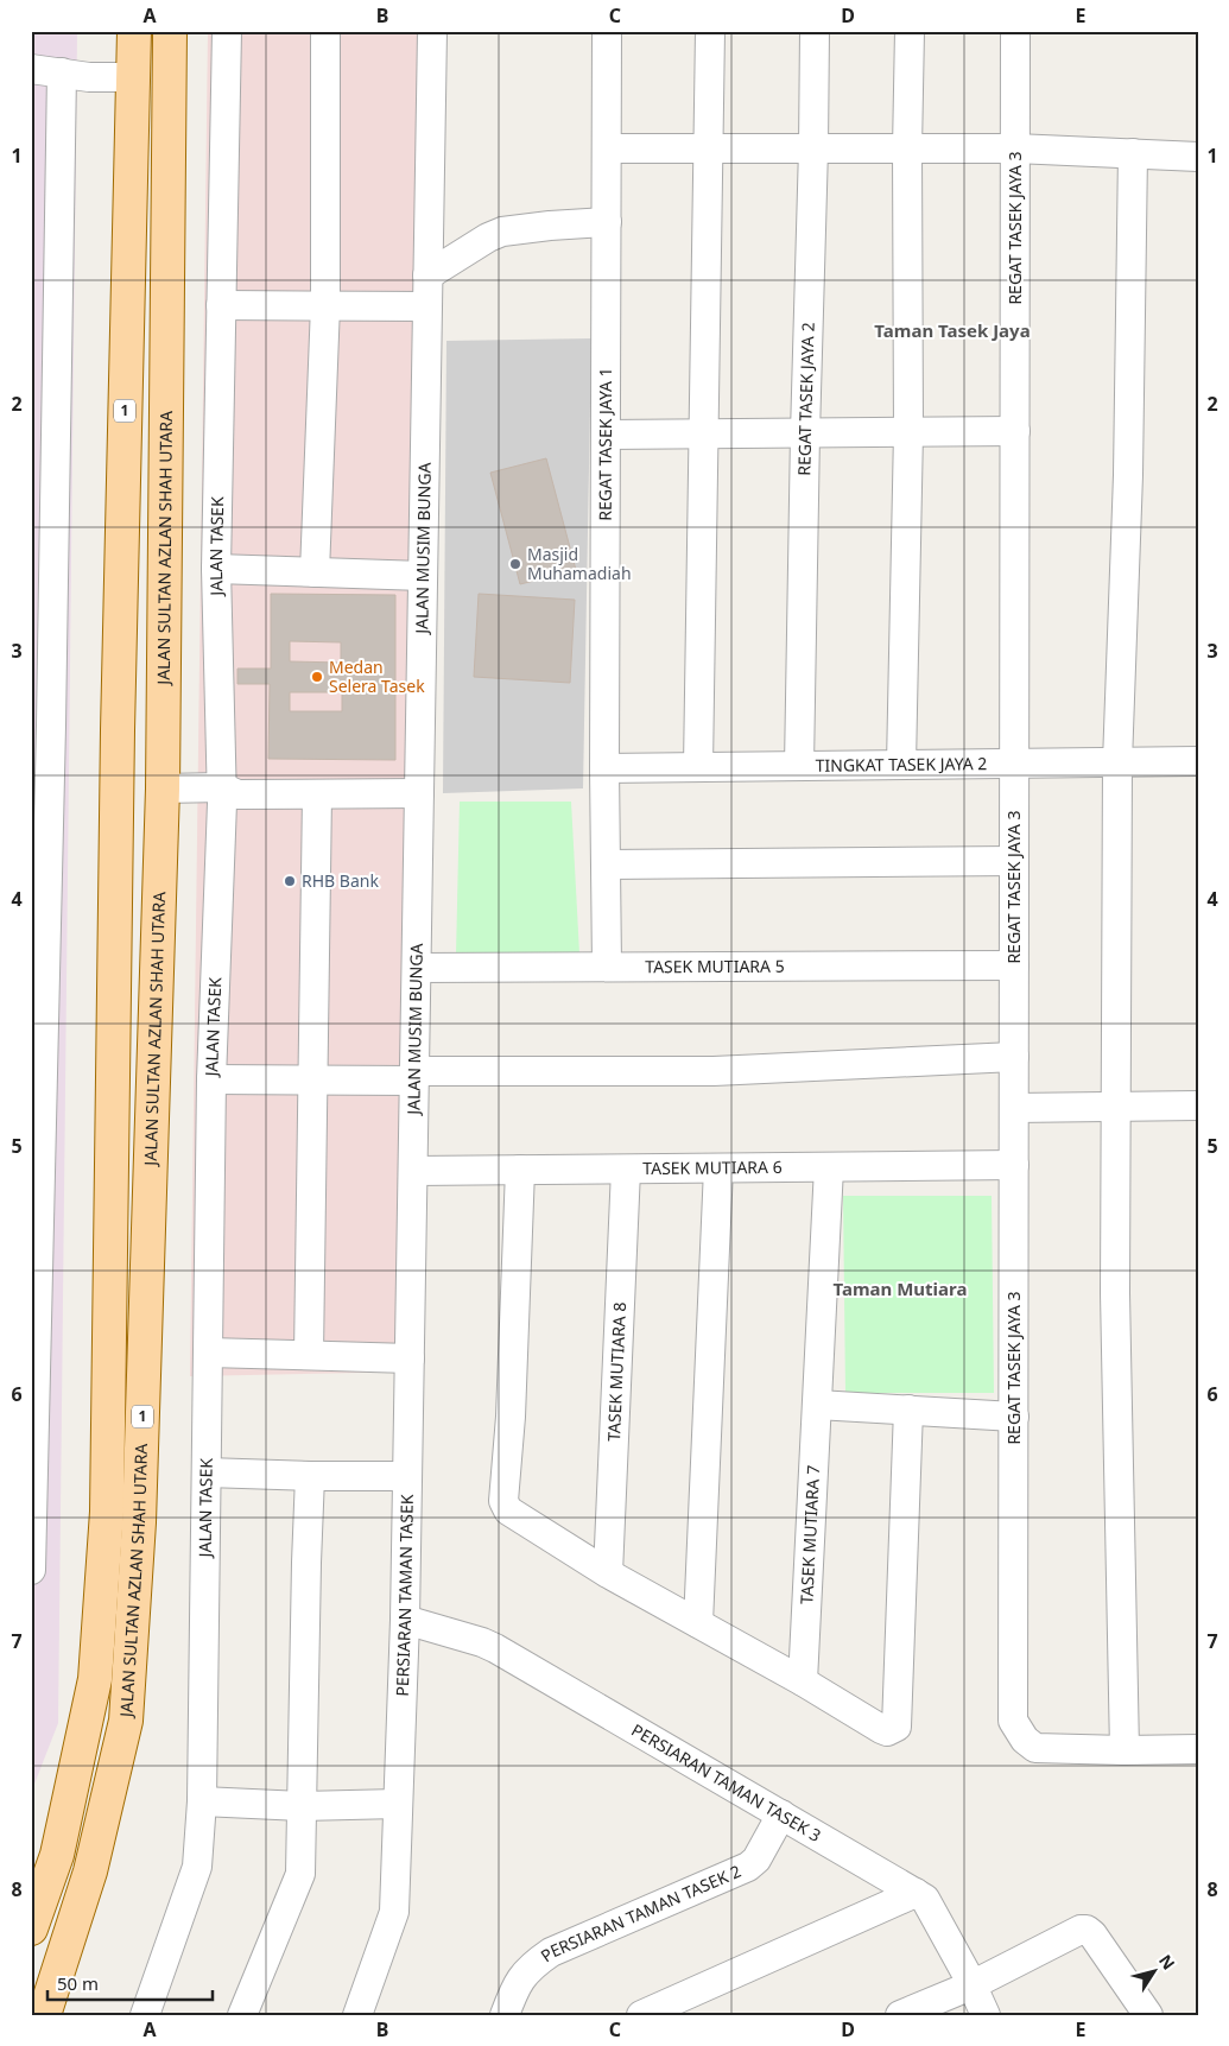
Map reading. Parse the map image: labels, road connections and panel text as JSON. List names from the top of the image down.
{
  "streets": {
    "main road": ["1", "JALAN SULTAN AZLAN SHAH UTARA"],
    "street": [
      "REGAT TASEK JAYA 3",
      "REGAT TASEK JAYA 2",
      "REGAT TASEK JAYA 1",
      "JALAN TASEK",
      "JALAN MUSIM BUNGA",
      "TINGKAT TASEK JAYA 2",
      "TASEK MUTIARA 5",
      "TASEK MUTIARA 6",
      "TASEK MUTIARA 8",
      "TASEK MUTIARA 7",
      "PERSIARAN TAMAN TASEK",
      "PERSIARAN TAMAN TASEK 3",
      "PERSIARAN TAMAN TASEK 2"
    ]
  },
  "crossings": [
    ["REGAT TASEK JAYA 3", "TINGKAT TASEK JAYA 2"],
    ["REGAT TASEK JAYA 3", "TASEK MUTIARA 5"],
    ["REGAT TASEK JAYA 3", "TASEK MUTIARA 6"],
    ["REGAT TASEK JAYA 2", "TINGKAT TASEK JAYA 2"],
    ["REGAT TASEK JAYA 1", "TINGKAT TASEK JAYA 2"],
    ["REGAT TASEK JAYA 1", "TASEK MUTIARA 5"],
    ["JALAN MUSIM BUNGA", "TASEK MUTIARA 5"],
    ["JALAN MUSIM BUNGA", "TASEK MUTIARA 6"],
    ["JALAN MUSIM BUNGA", "PERSIARAN TAMAN TASEK"],
    ["TASEK MUTIARA 6", "TASEK MUTIARA 8"],
    ["TASEK MUTIARA 6", "TASEK MUTIARA 7"],
    ["TASEK MUTIARA 6", "PERSIARAN TAMAN TASEK"],
    ["PERSIARAN TAMAN TASEK", "PERSIARAN TAMAN TASEK 3"],
    ["PERSIARAN TAMAN TASEK 3", "PERSIARAN TAMAN TASEK 2"]
  ],
  "districts": ["Taman Tasek Jaya", "Taman Mutiara"],
  "places": ["Masjid Muhamadiah", "Medan Selera Tasek", "RHB Bank"],
  "scale_bar": "50 m",
  "north": "top right",
  "grid": {
    "columns": [
      "A",
      "B",
      "C",
      "D",
      "E"
    ],
    "rows": [
      "1",
      "2",
      "3",
      "4",
      "5",
      "6",
      "7",
      "8"
    ]
  }
}
